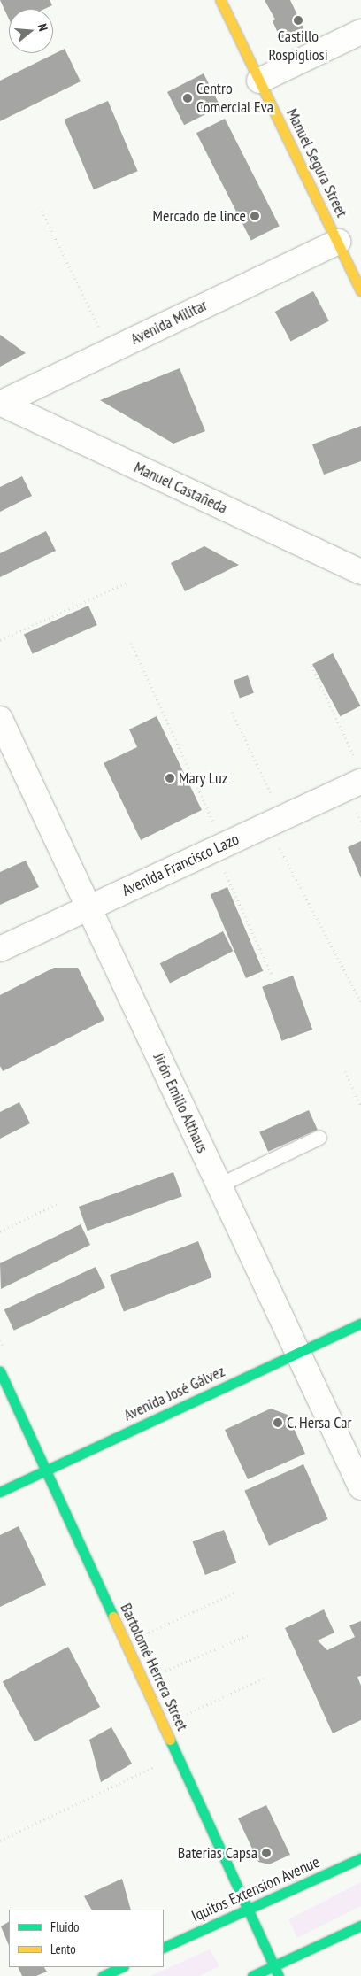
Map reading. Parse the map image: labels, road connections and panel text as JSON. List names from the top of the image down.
{
  "streets": {
    "street": [
      "Manuel Segura Street",
      "Avenida Militar",
      "Manuel Castañeda",
      "Avenida Francisco Lazo",
      "Jirón Emilio Althaus",
      "Avenida José Gálvez",
      "Bartolomé Herrera Street",
      "Iquitos Extension Avenue"
    ]
  },
  "crossings": [
    ["Manuel Segura Street", "Avenida Militar"],
    ["Avenida Militar", "Manuel Castañeda"],
    ["Avenida Francisco Lazo", "Jirón Emilio Althaus"],
    ["Jirón Emilio Althaus", "Avenida José Gálvez"],
    ["Avenida José Gálvez", "Bartolomé Herrera Street"],
    ["Bartolomé Herrera Street", "Iquitos Extension Avenue"]
  ],
  "places": [
    "Castillo Rospigliosi",
    "Centro Comercial Eva",
    "Mercado de lince",
    "Mary Luz",
    "C. Hersa Car",
    "Baterias Capsa"
  ],
  "legend": ["Fluido", "Lento"],
  "north": "right"
}
